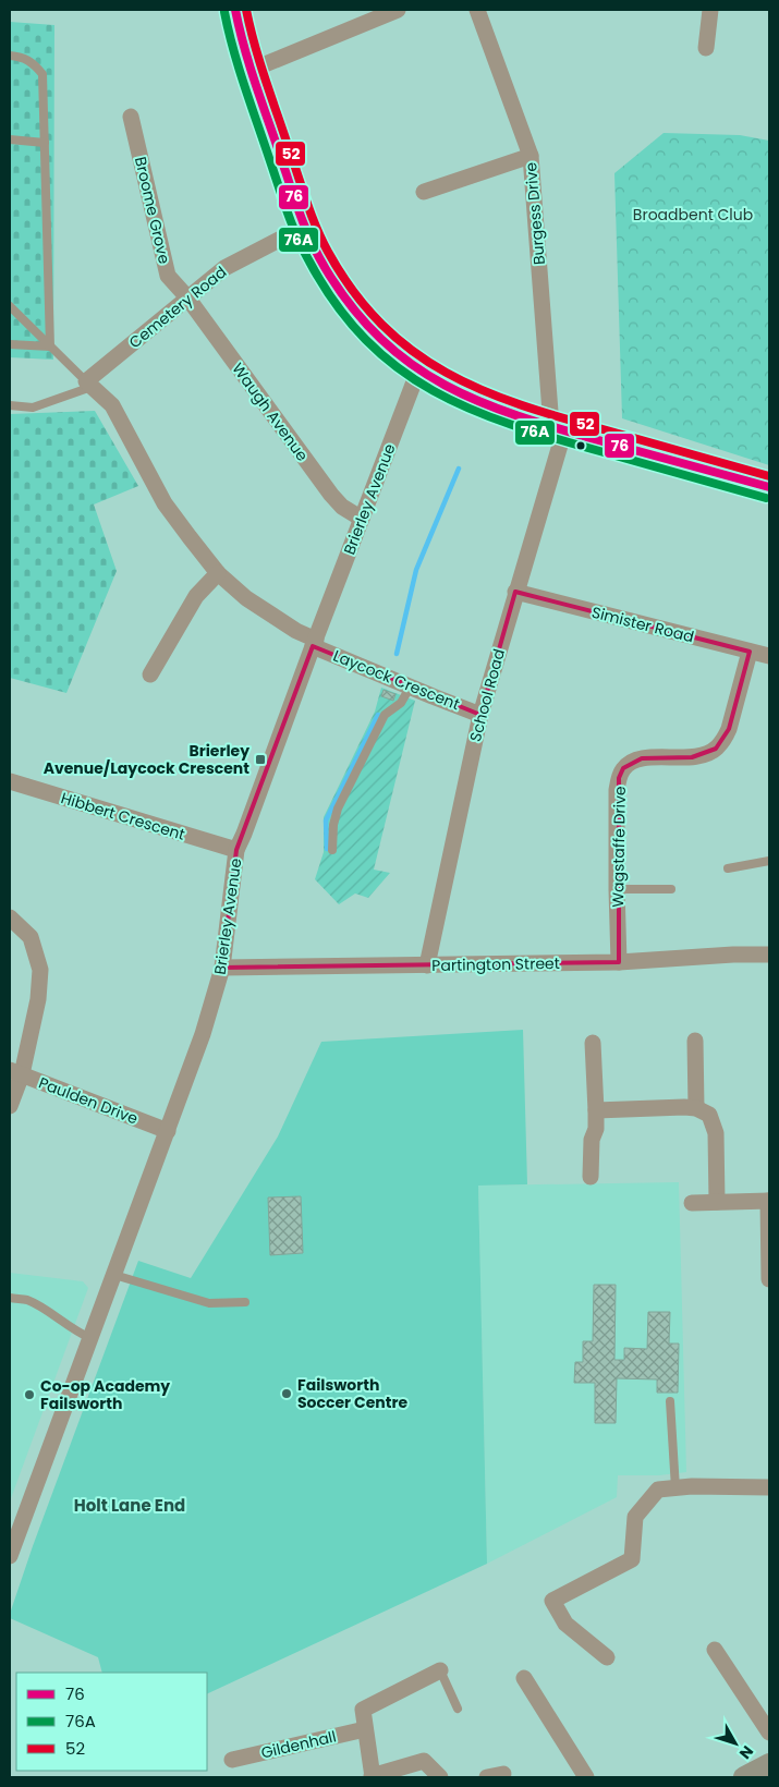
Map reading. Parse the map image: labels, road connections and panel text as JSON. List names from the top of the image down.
{
  "streets": {
    "street": [
      "Broome Grove",
      "Burgess Drive",
      "Cemetery Road",
      "Waugh Avenue",
      "Brierley Avenue",
      "Simister Road",
      "Laycock Crescent",
      "School Road",
      "Hibbert Crescent",
      "Wagstaffe Drive",
      "Partington Street",
      "Paulden Drive",
      "Gildenhall"
    ]
  },
  "crossings": [
    ["Broome Grove", "Cemetery Road"],
    ["Broome Grove", "Waugh Avenue"],
    ["Burgess Drive", "School Road"],
    ["Cemetery Road", "Waugh Avenue"],
    ["Cemetery Road", "Laycock Crescent"],
    ["Waugh Avenue", "Brierley Avenue"],
    ["Brierley Avenue", "Laycock Crescent"],
    ["Brierley Avenue", "Hibbert Crescent"],
    ["Brierley Avenue", "Partington Street"],
    ["Brierley Avenue", "Paulden Drive"],
    ["Simister Road", "School Road"],
    ["Simister Road", "Wagstaffe Drive"],
    ["Laycock Crescent", "School Road"],
    ["School Road", "Partington Street"],
    ["Wagstaffe Drive", "Partington Street"]
  ],
  "districts": ["Holt Lane End"],
  "parks": ["Broadbent Club"],
  "places": {
    "transit": ["Brierley Avenue/Laycock Crescent"],
    "other": ["Failsworth Soccer Centre", "Co-op Academy Failsworth"]
  },
  "lines": ["transit line 76", "transit line 52", "transit line 76A"],
  "legend": ["76", "76A", "52"],
  "north": "bottom right"
}
